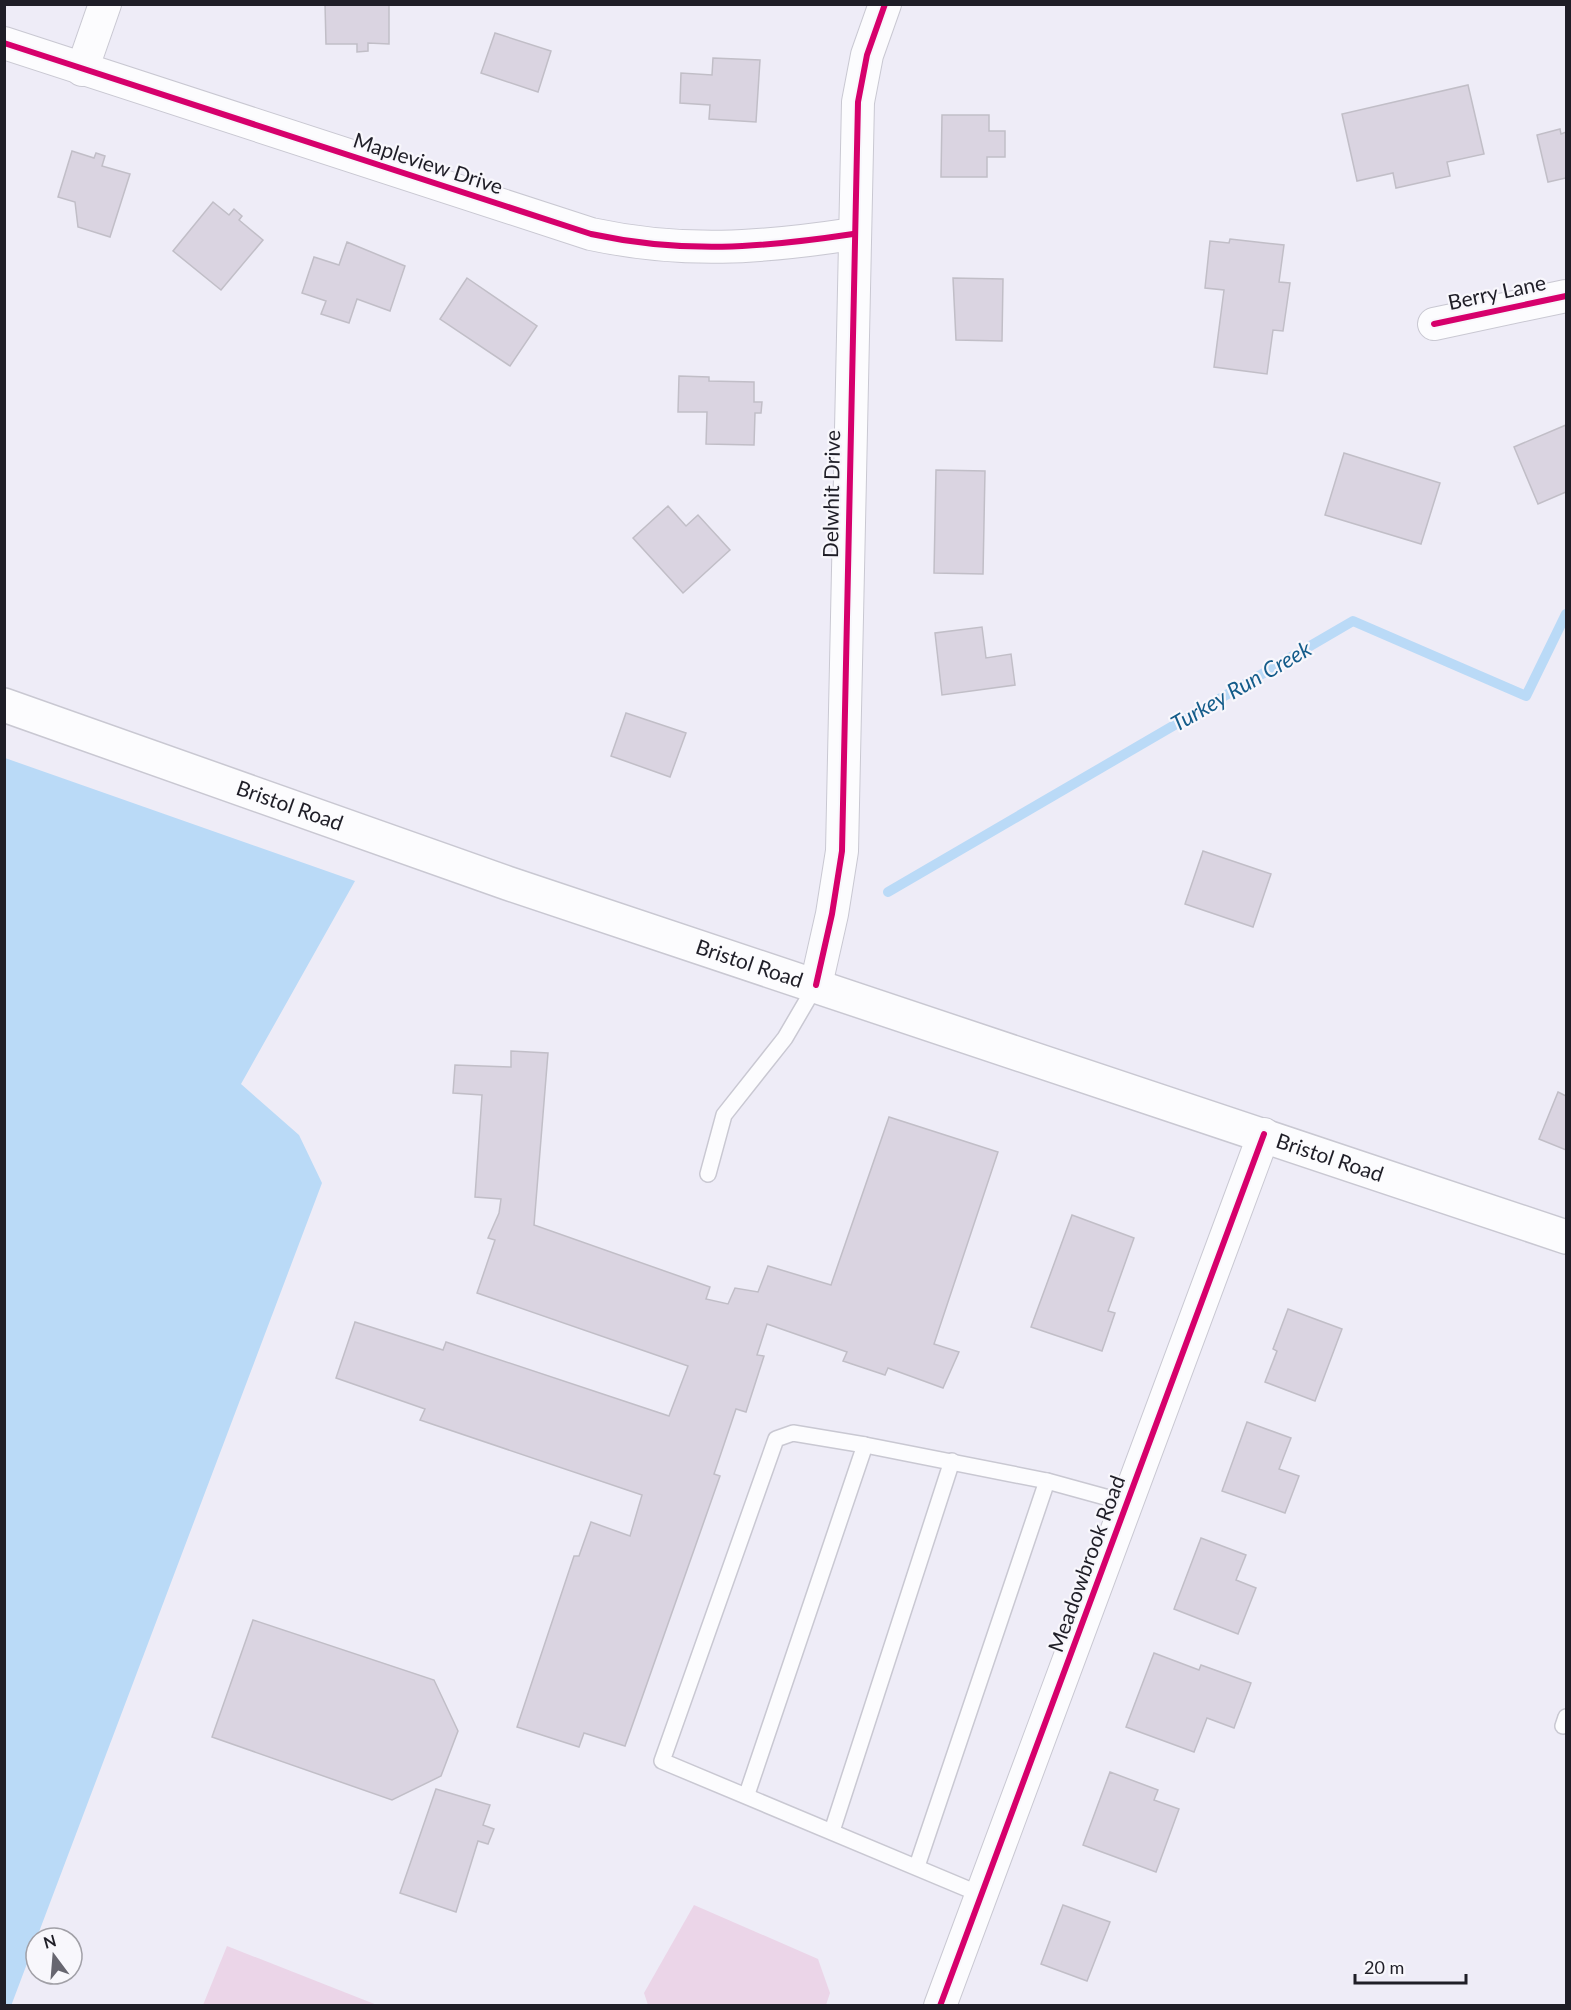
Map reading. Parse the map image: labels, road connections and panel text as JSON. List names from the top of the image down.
{
  "streets": {
    "main road": ["Bristol Road"],
    "street": [
      "Mapleview Drive",
      "Berry Lane",
      "Delwhit Drive",
      "Meadowbrook Road"
    ]
  },
  "crossings": [
    ["Mapleview Drive", "Delwhit Drive"],
    ["Delwhit Drive", "Bristol Road"],
    ["Bristol Road", "Meadowbrook Road"]
  ],
  "water": ["Turkey Run Creek"],
  "scale_bar": "20 m",
  "north": "top"
}
